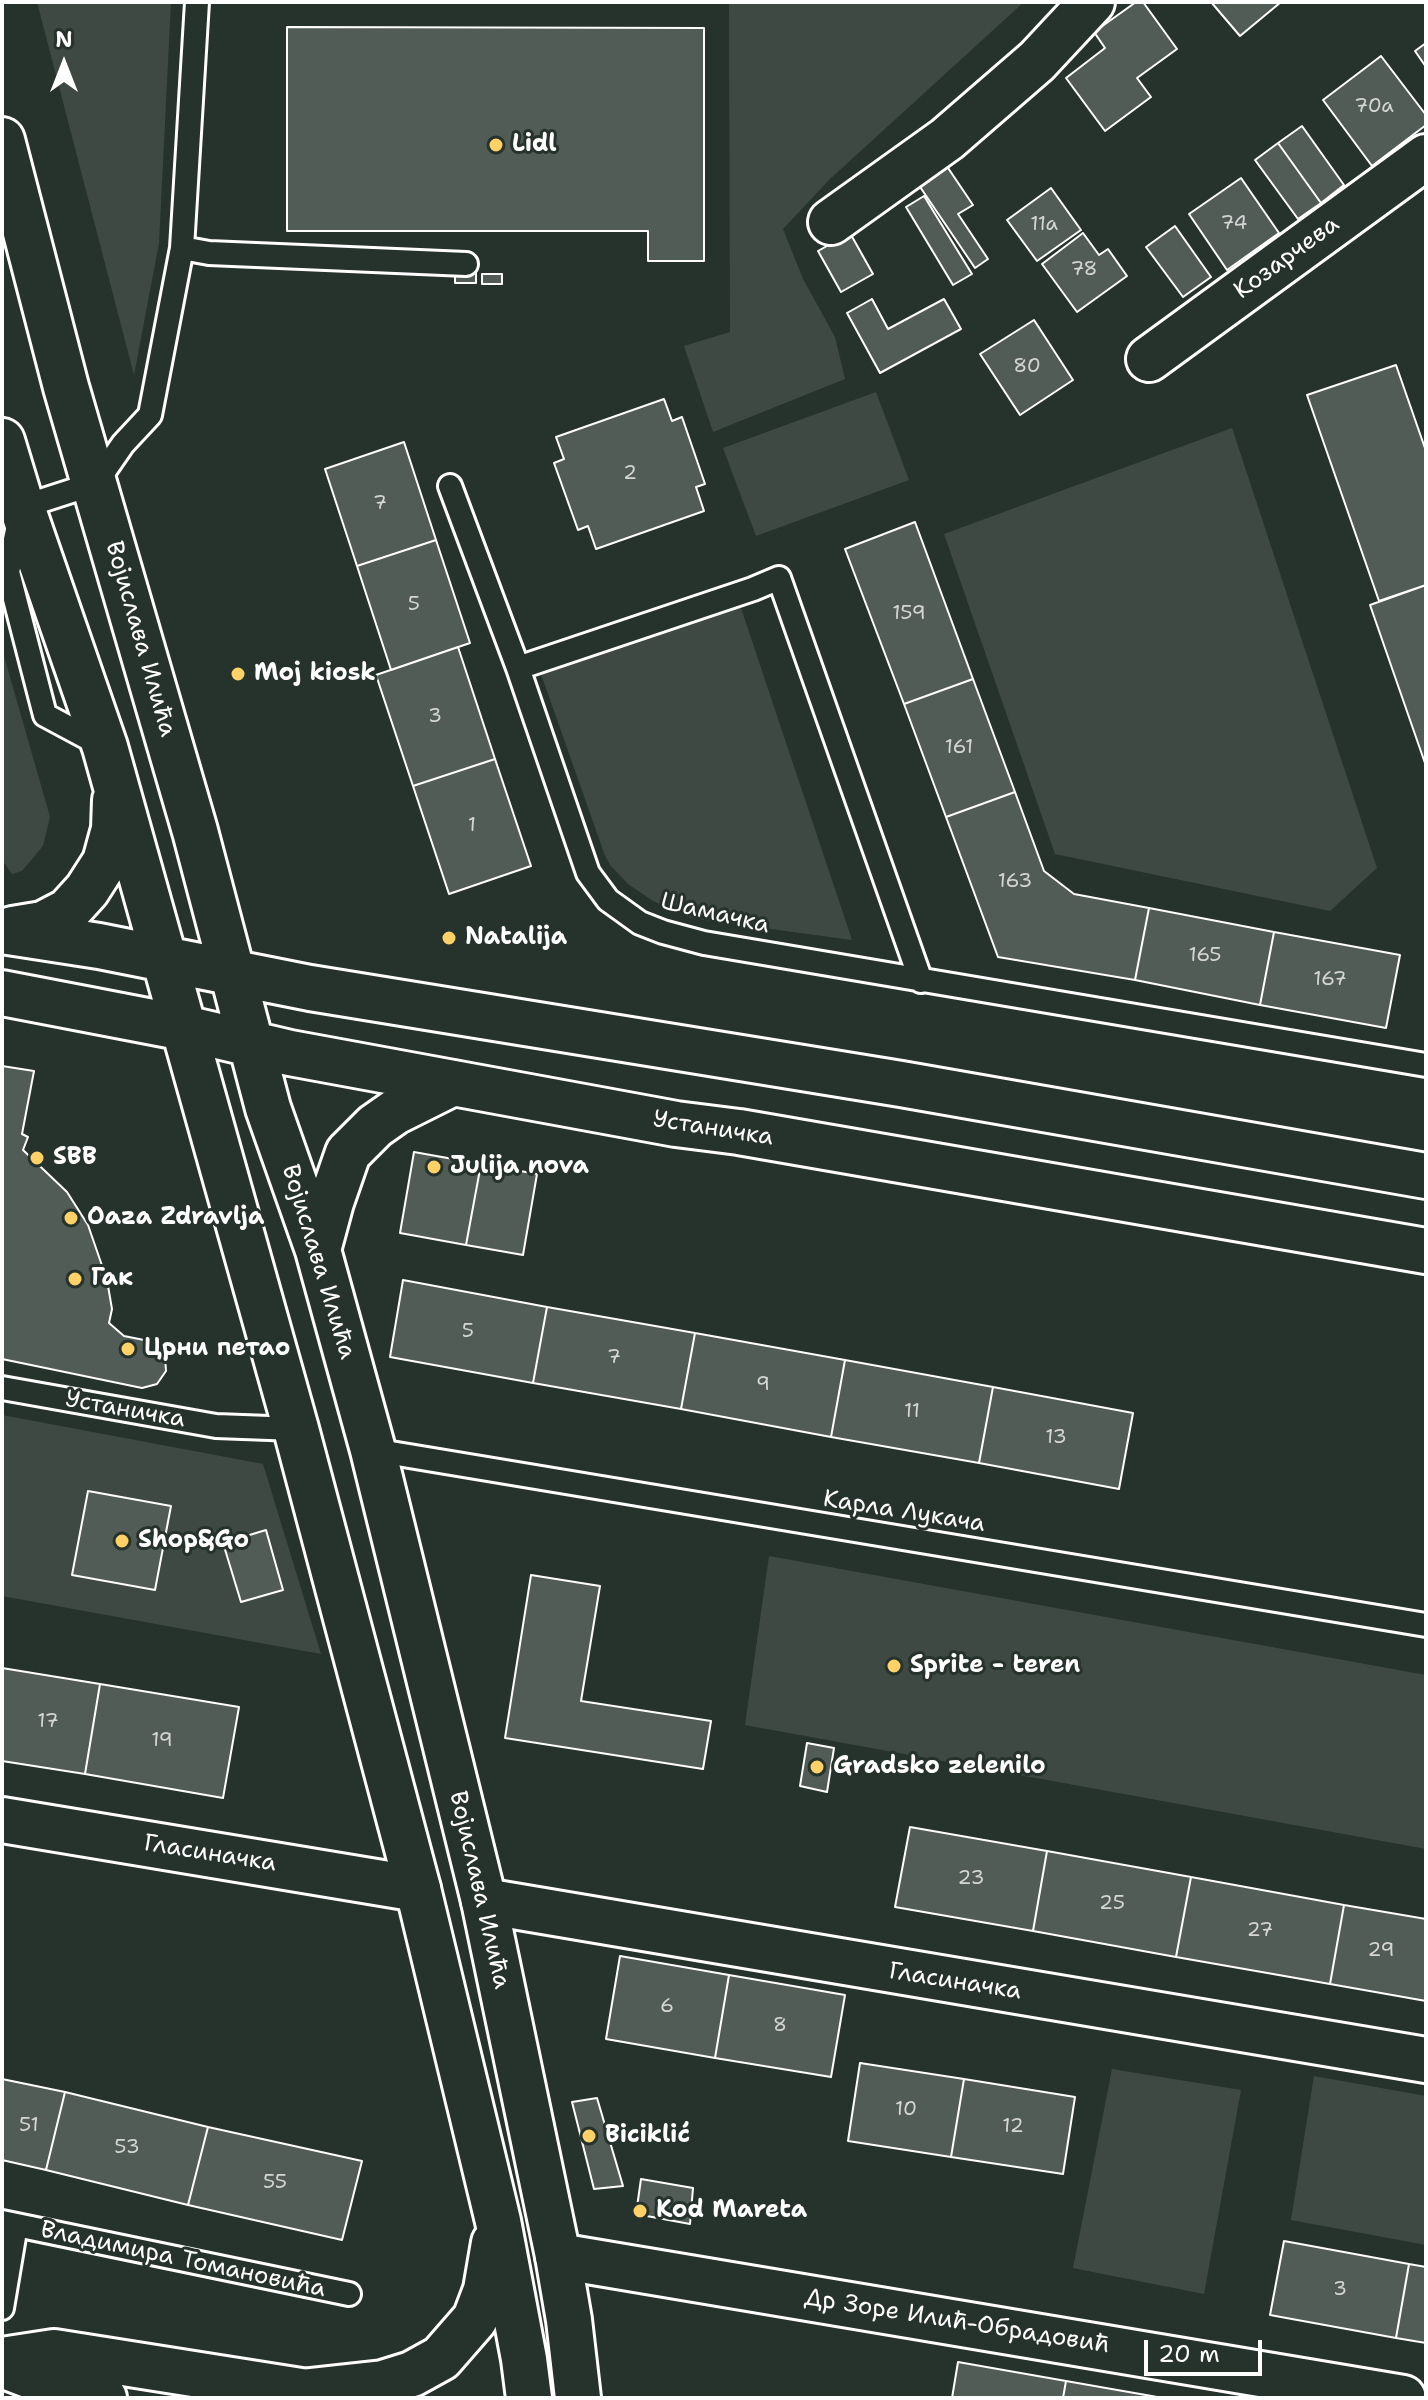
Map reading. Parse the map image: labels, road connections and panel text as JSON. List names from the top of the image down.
{
  "streets": {
    "main road": [
      "Козарчева",
      "Војислава Илића",
      "Устаничка",
      "Гласиначка",
      "Др Зоре Илић-Обрадовић"
    ],
    "lane": ["Шамачка", "Карла Лукача", "Владимира Томановића"]
  },
  "crossings": [
    ["Војислава Илића", "Устаничка"],
    ["Војислава Илића", "Карла Лукача"],
    ["Војислава Илића", "Гласиначка"],
    ["Војислава Илића", "Др Зоре Илић-Обрадовић"]
  ],
  "places": [
    "Lidl",
    "Moj kiosk",
    "Natalija",
    "SBB",
    "Julija nova",
    "Oaza Zdravlja",
    "Гак",
    "Црни петао",
    "Shop&Go",
    "Sprite - teren",
    "Gradsko zelenilo",
    "Biciklić",
    "Kod Mareta"
  ],
  "house_numbers": [
    "70a",
    "74",
    "11a",
    "78",
    "80",
    "2",
    "7",
    "5",
    "159",
    "3",
    "161",
    "1",
    "163",
    "165",
    "167",
    "5",
    "7",
    "9",
    "11",
    "13",
    "17",
    "19",
    "23",
    "25",
    "27",
    "29",
    "6",
    "8",
    "10",
    "51",
    "12",
    "53",
    "55",
    "3"
  ],
  "scale_bar": "20 m",
  "north": "top"
}
